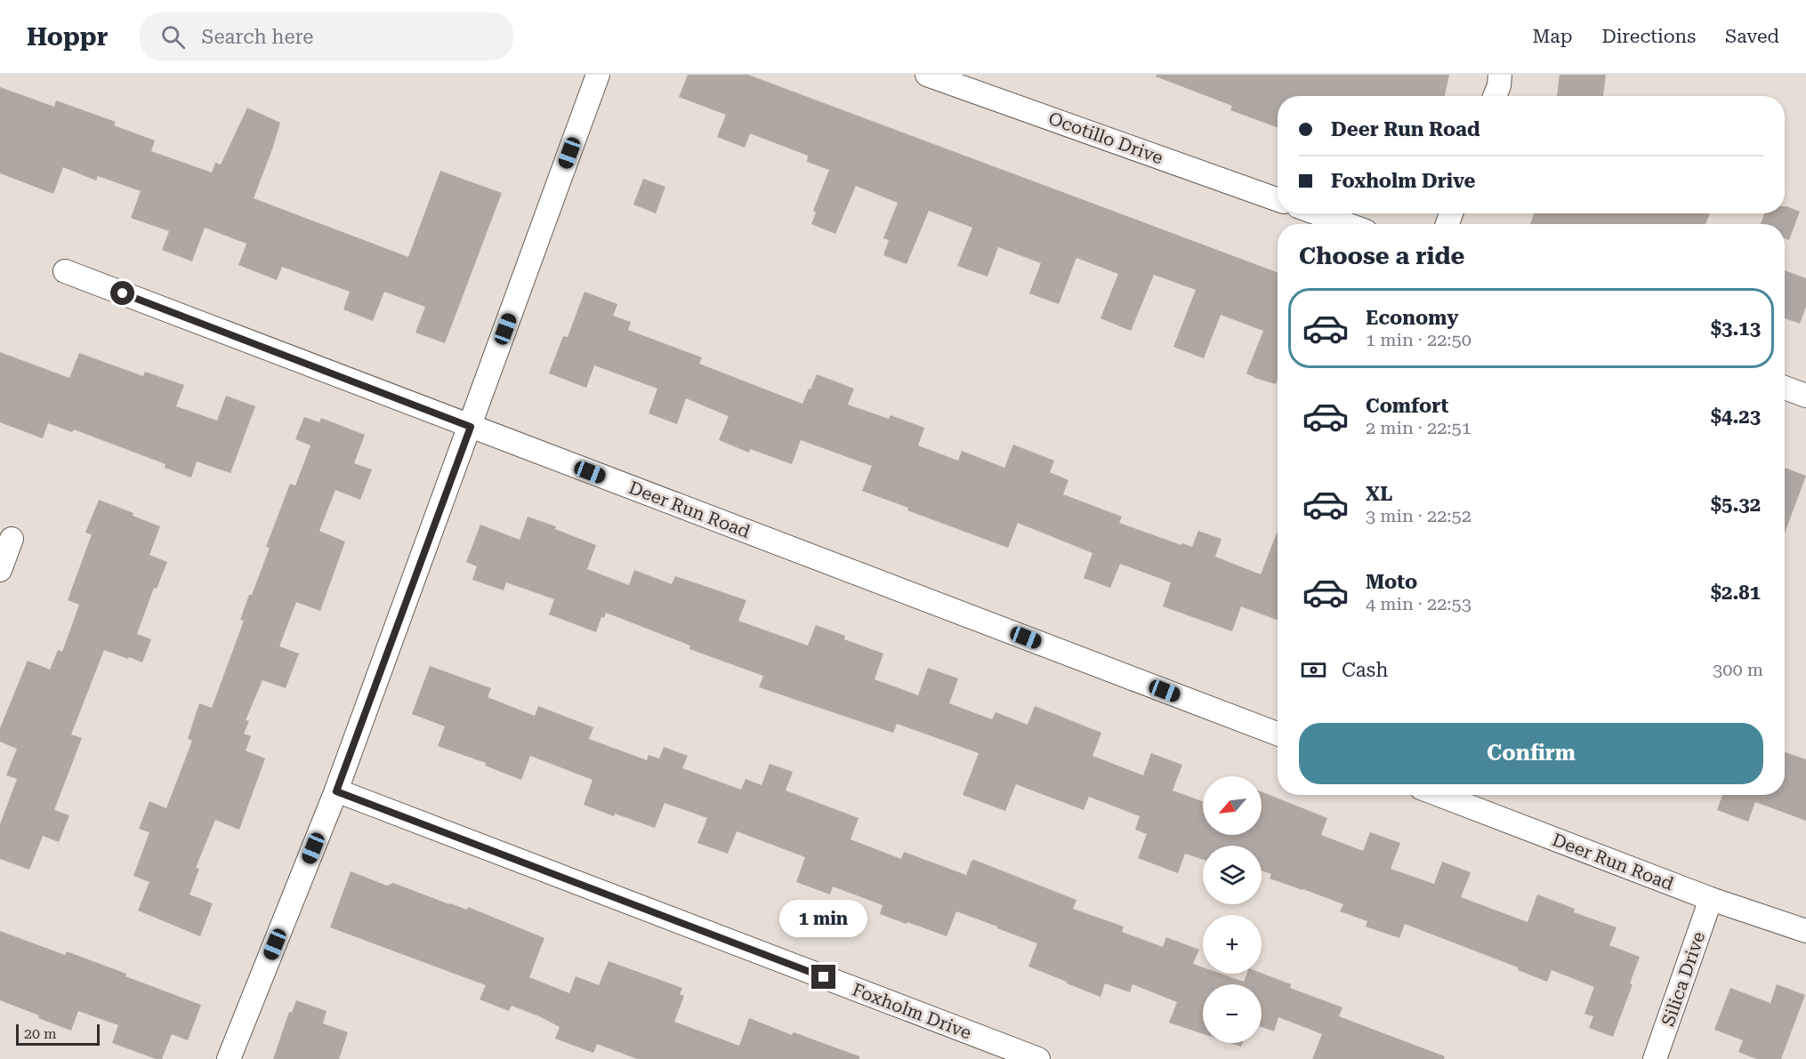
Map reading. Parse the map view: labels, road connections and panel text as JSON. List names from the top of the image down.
{
  "streets": {
    "street": [
      "Ocotillo Drive",
      "Deer Run Road",
      "Silica Drive",
      "Foxholm Drive"
    ]
  },
  "crossings": [
    ["Deer Run Road", "Silica Drive"]
  ],
  "scale_bar": "20 m",
  "north": "bottom left",
  "page": {
    "header": "Hoppr",
    "search": "Search here",
    "nav": ["Map", "Directions", "Saved"],
    "banner": ["Deer Run Road", "Foxholm Drive"],
    "heading": "Choose a ride",
    "list": [
      {
        "name": "Economy",
        "note": "1 min · 22:50",
        "value": "$3.13"
      },
      {
        "name": "Comfort",
        "note": "2 min · 22:51",
        "value": "$4.23"
      },
      {
        "name": "XL",
        "note": "3 min · 22:52",
        "value": "$5.32"
      },
      {
        "name": "Moto",
        "note": "4 min · 22:53",
        "value": "$2.81"
      }
    ],
    "pay": ["Cash", "300 m"],
    "buttons": "Confirm",
    "map_buttons": ["+", "−"],
    "bubble": "1 min",
    "scale": "20 m"
  }
}
